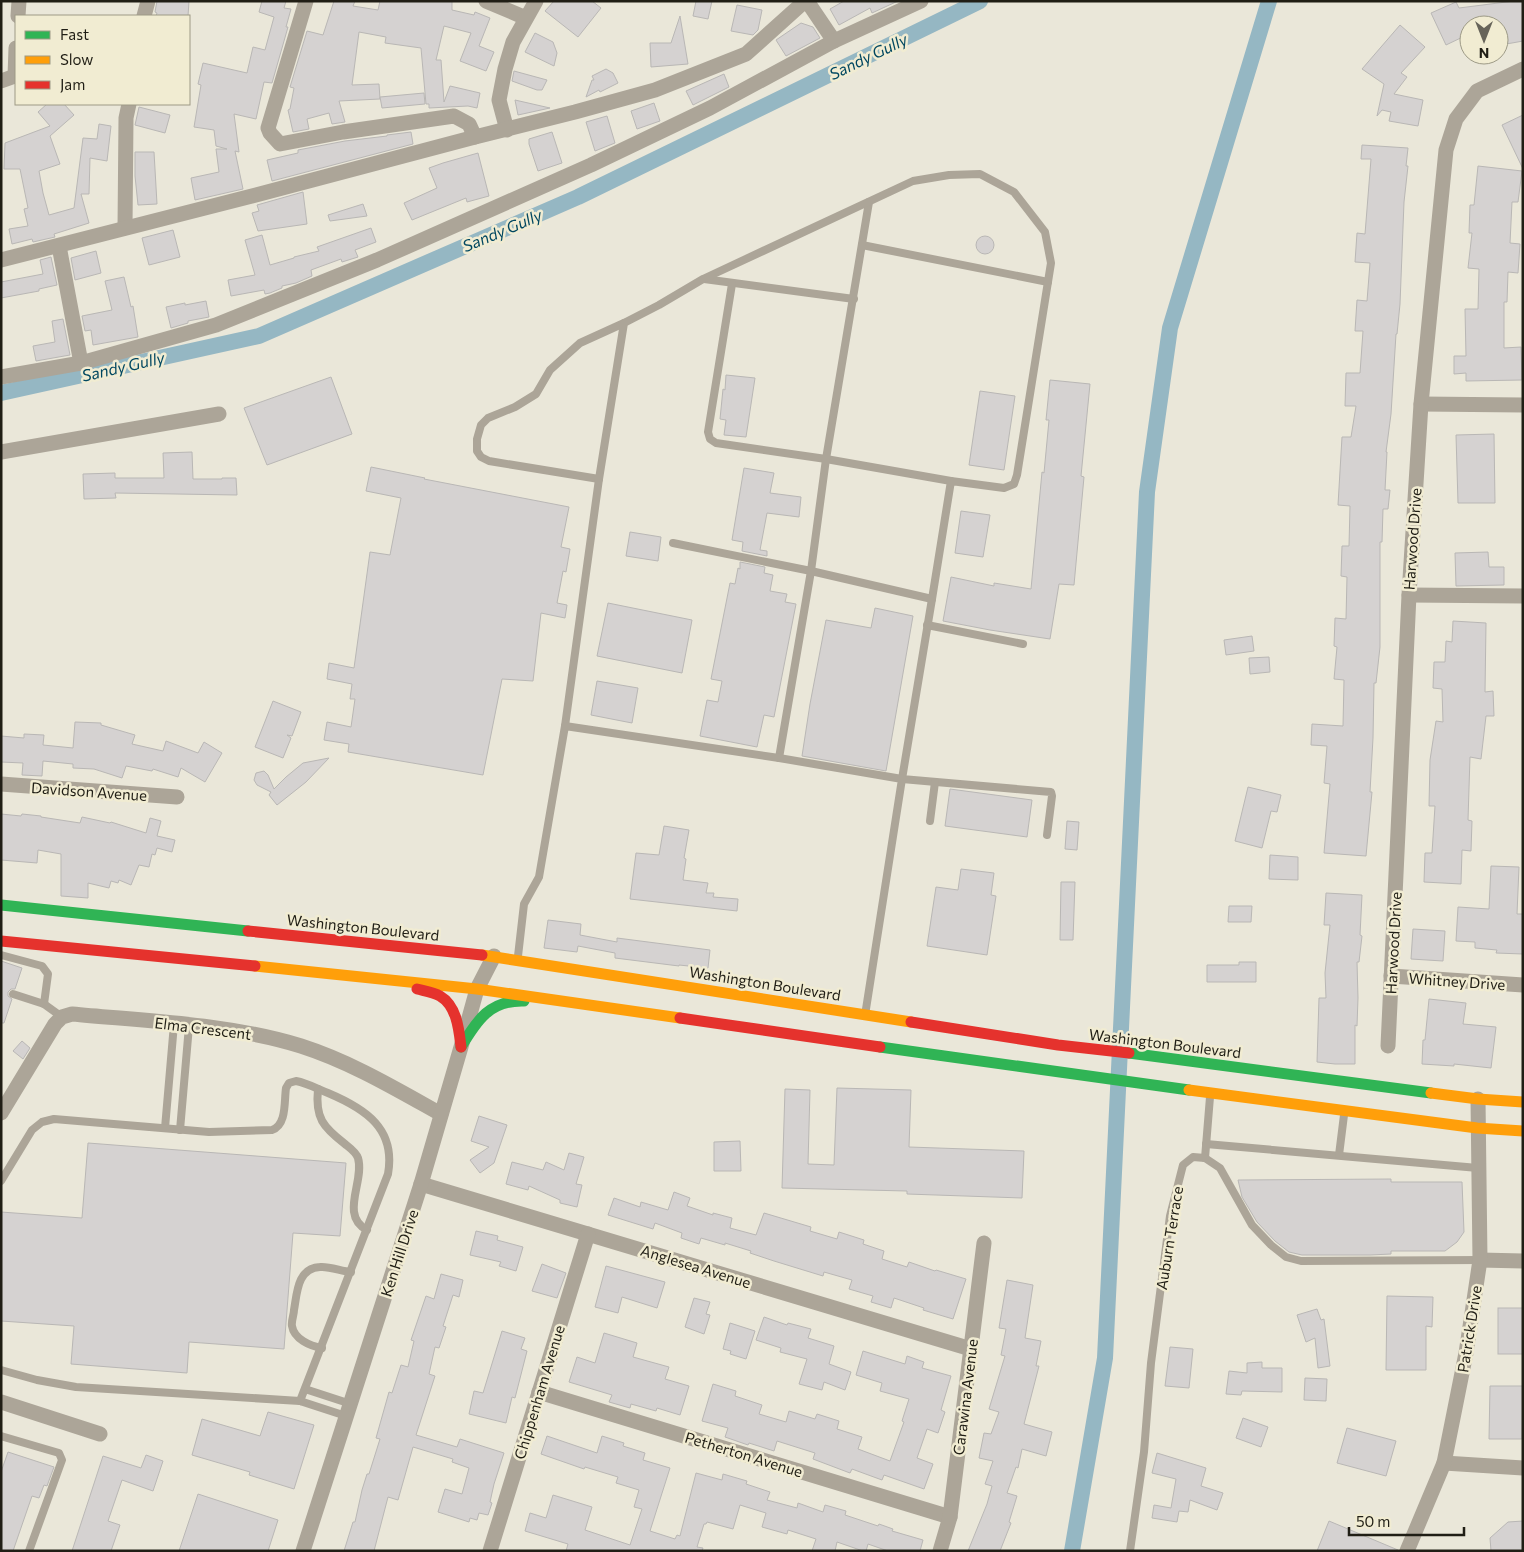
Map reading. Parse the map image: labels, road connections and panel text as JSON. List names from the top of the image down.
{
  "streets": {
    "highway": ["Washington Boulevard"],
    "street": [
      "Harwood Drive",
      "Davidson Avenue",
      "Whitney Drive",
      "Elma Crescent",
      "Ken Hill Drive",
      "Anglesea Avenue",
      "Patrick Drive",
      "Chippenham Avenue",
      "Carawina Avenue",
      "Petherton Avenue"
    ],
    "lane": ["Auburn Terrace"]
  },
  "crossings": [
    ["Harwood Drive", "Whitney Drive"],
    ["Washington Boulevard", "Ken Hill Drive"],
    ["Washington Boulevard", "Patrick Drive"],
    ["Elma Crescent", "Ken Hill Drive"],
    ["Ken Hill Drive", "Anglesea Avenue"],
    ["Anglesea Avenue", "Chippenham Avenue"],
    ["Anglesea Avenue", "Carawina Avenue"],
    ["Chippenham Avenue", "Petherton Avenue"],
    ["Carawina Avenue", "Petherton Avenue"]
  ],
  "water": ["Sandy Gully"],
  "legend": ["Fast", "Slow", "Jam"],
  "scale_bar": "50 m",
  "north": "bottom"
}
